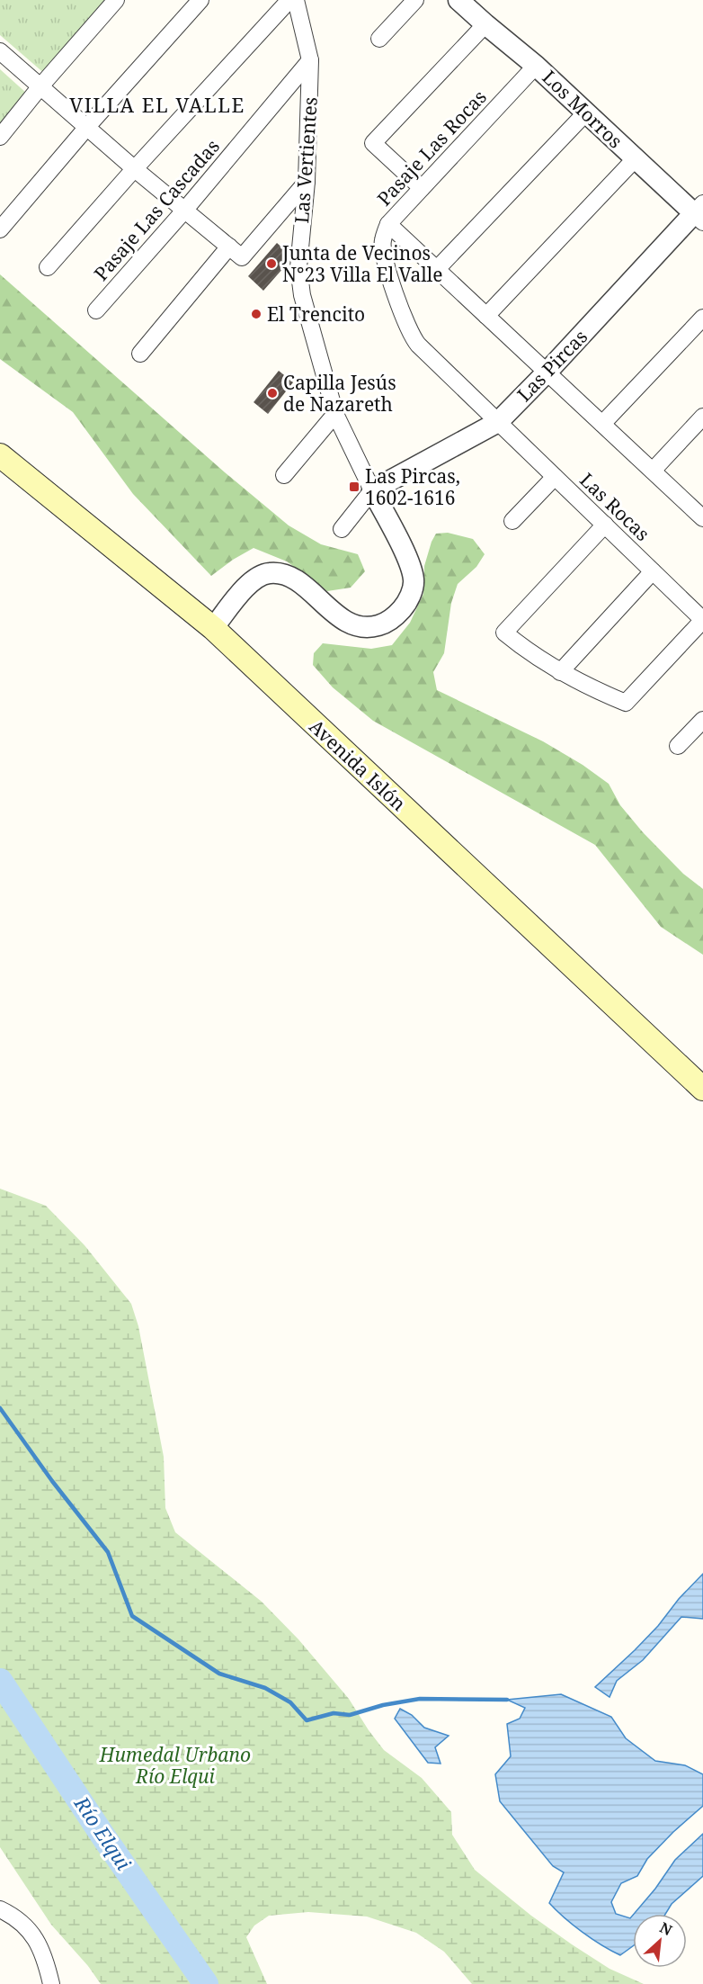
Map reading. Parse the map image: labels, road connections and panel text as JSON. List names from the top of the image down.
{
  "streets": {
    "main road": ["Avenida Islón"],
    "street": [
      "Los Morros",
      "Pasaje Las Rocas",
      "Las Vertientes",
      "Pasaje Las Cascadas",
      "Las Pircas",
      "Las Rocas"
    ]
  },
  "crossings": [
    ["Los Morros", "Pasaje Las Rocas"],
    ["Los Morros", "Las Pircas"],
    ["Pasaje Las Rocas", "Las Pircas"],
    ["Pasaje Las Rocas", "Las Rocas"],
    ["Las Vertientes", "Pasaje Las Cascadas"],
    ["Las Vertientes", "Las Pircas"],
    ["Las Vertientes", "Avenida Islón"],
    ["Las Pircas", "Las Rocas"]
  ],
  "districts": ["VILLA EL VALLE"],
  "water": ["Río Elqui"],
  "parks": ["Humedal Urbano Río Elqui"],
  "places": {
    "other": ["Junta de Vecinos N°23 Villa El Valle", "El Trencito", "Capilla Jesús de Nazareth"],
    "transit": ["Las Pircas, 1602-1616"]
  },
  "north": "top right"
}
